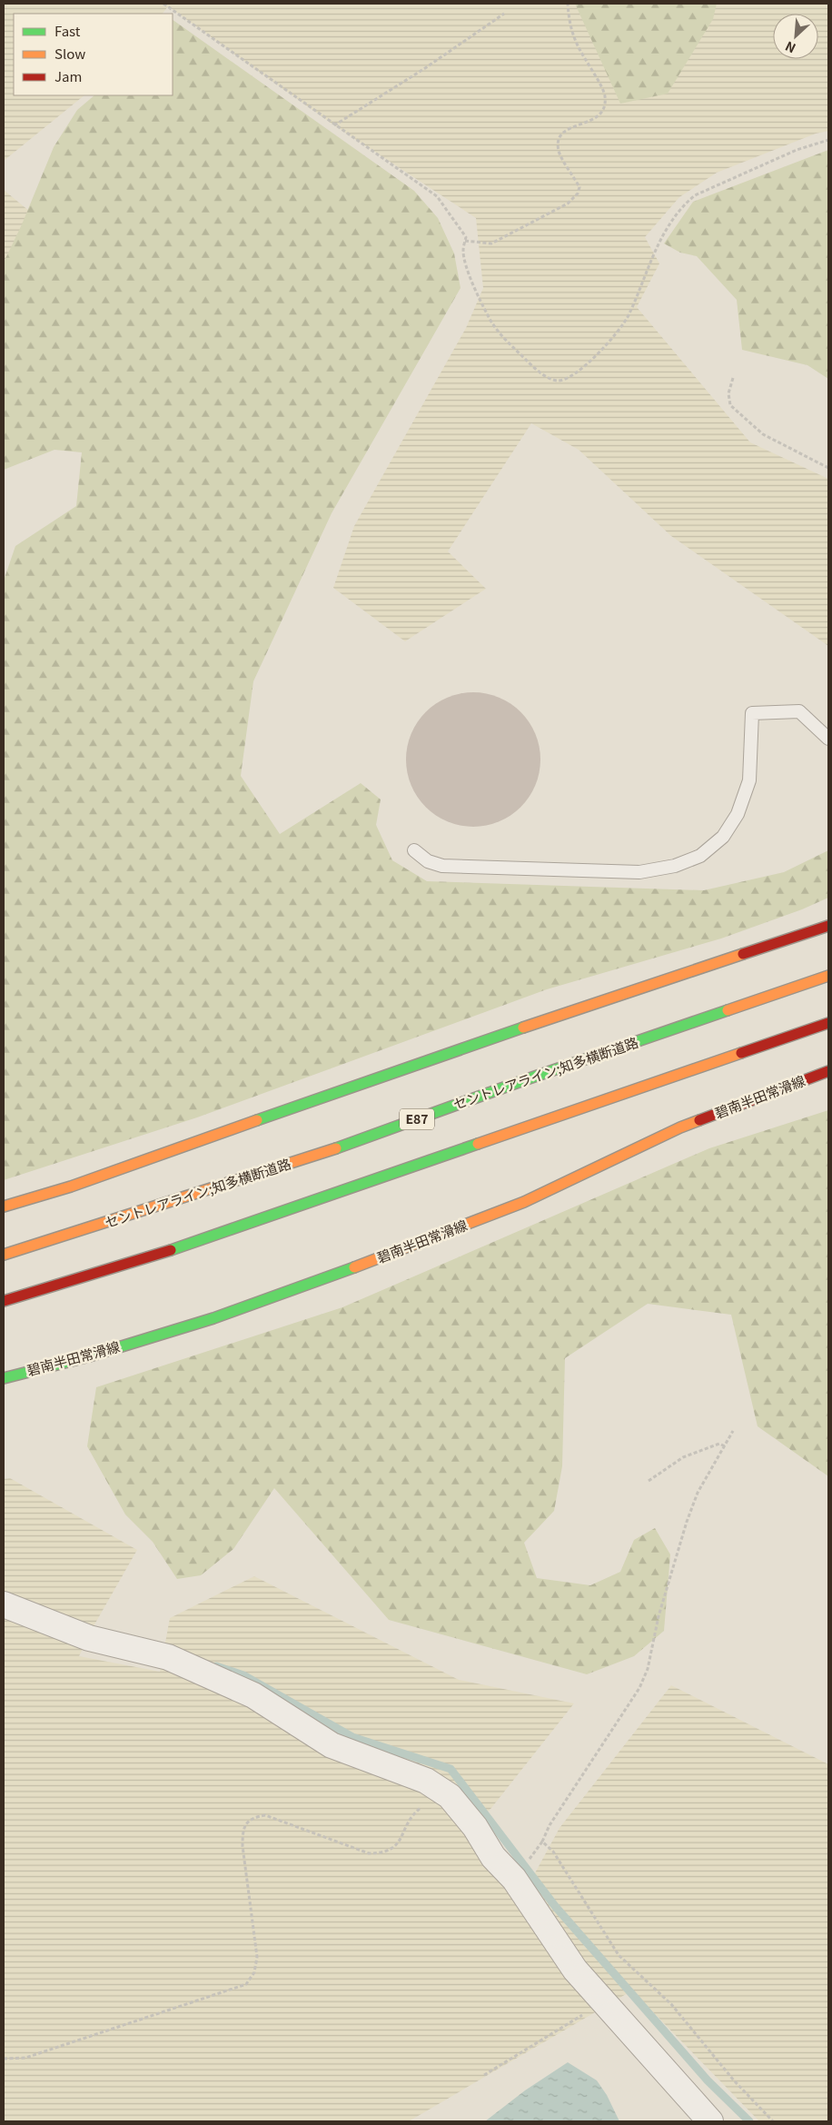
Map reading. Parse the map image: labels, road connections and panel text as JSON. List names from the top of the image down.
{
  "streets": {
    "main road": ["セントレアライン;知多横断道路", "碧南半田常滑線", "E87"]
  },
  "legend": ["Fast", "Slow", "Jam"],
  "north": "bottom left"
}
